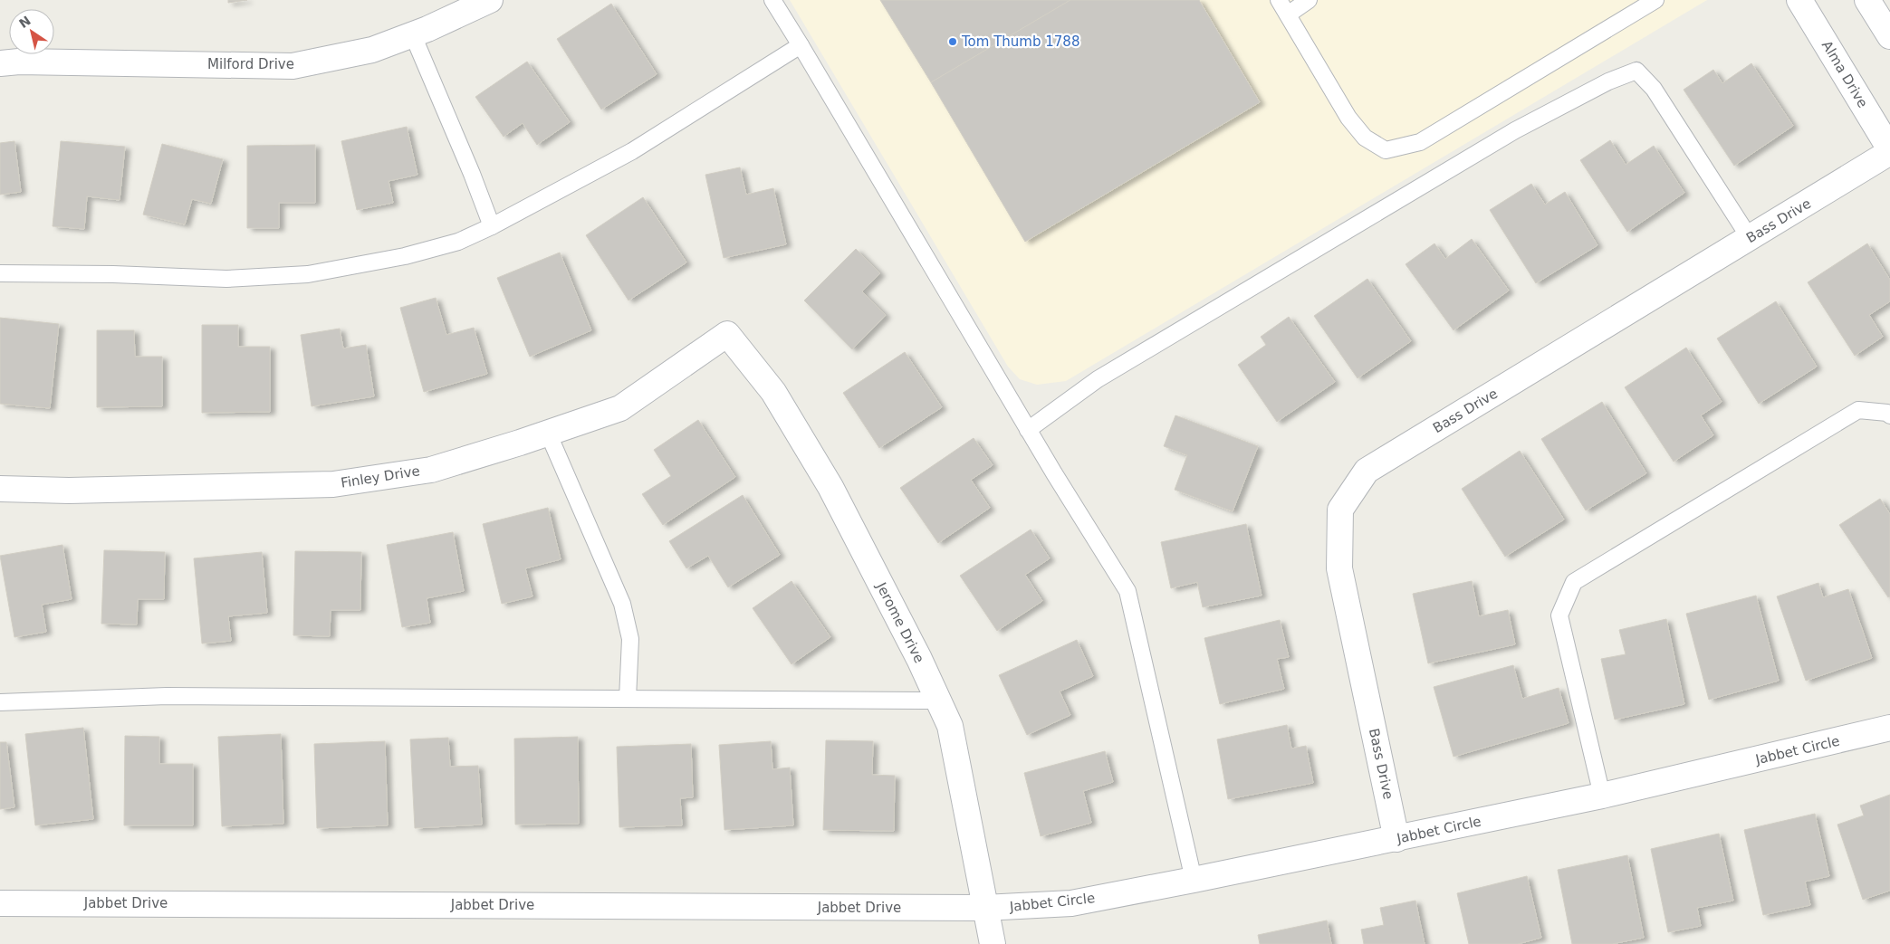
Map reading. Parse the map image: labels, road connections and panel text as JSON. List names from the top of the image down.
{
  "streets": {
    "street": [
      "Milford Drive",
      "Alma Drive",
      "Bass Drive",
      "Finley Drive",
      "Jerome Drive",
      "Jabbet Circle",
      "Jabbet Drive"
    ]
  },
  "crossings": [
    ["Bass Drive", "Jabbet Circle"],
    ["Finley Drive", "Jerome Drive"],
    ["Jerome Drive", "Jabbet Circle"],
    ["Jerome Drive", "Jabbet Drive"],
    ["Jabbet Circle", "Jabbet Drive"]
  ],
  "places": ["Tom Thumb 1788"],
  "north": "top left"
}
